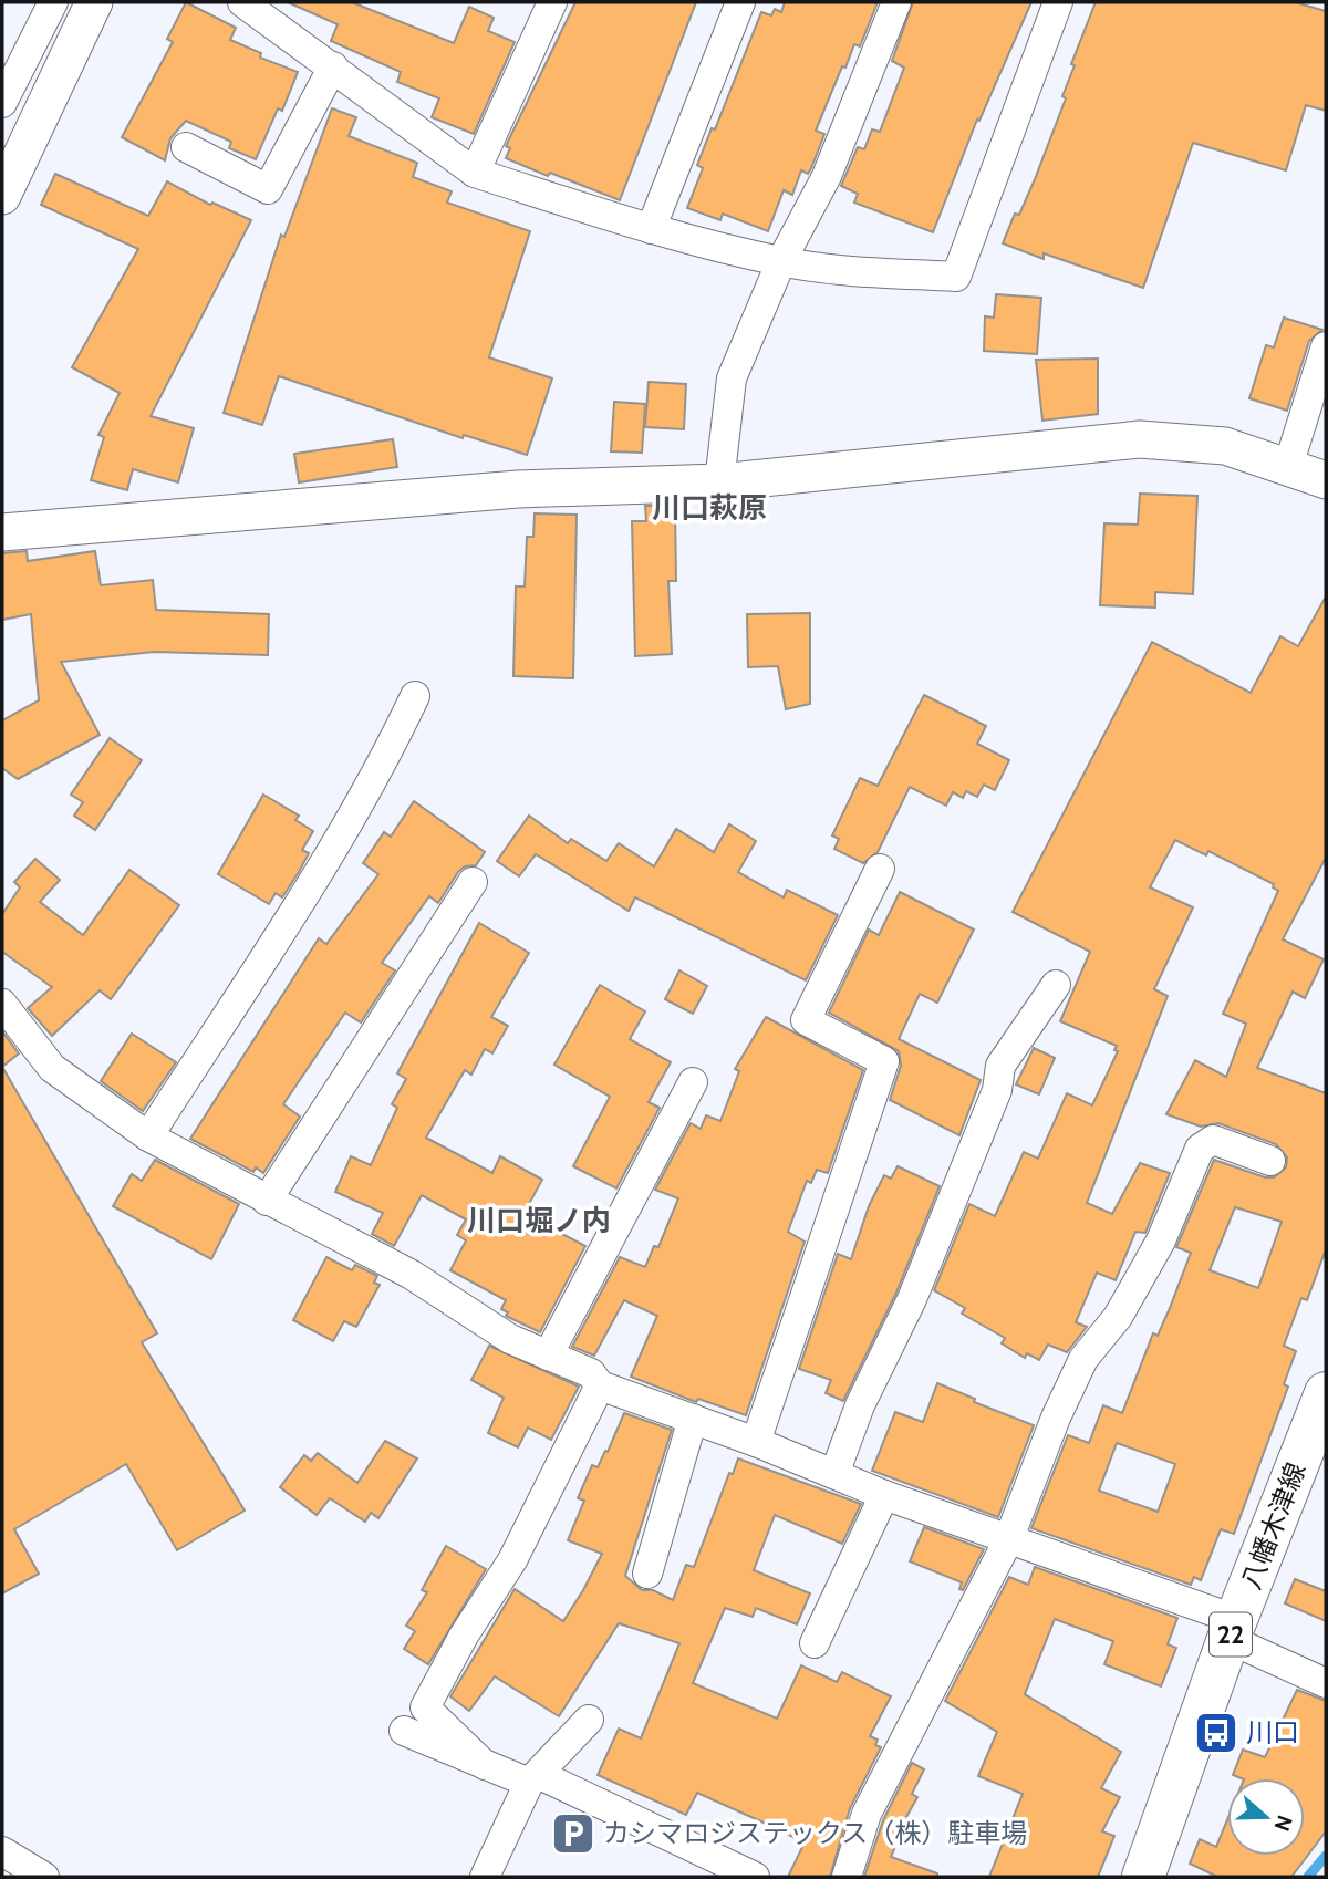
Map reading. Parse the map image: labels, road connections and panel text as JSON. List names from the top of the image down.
{
  "streets": {
    "main road": ["八幡木津線", "22"]
  },
  "districts": ["川口萩原", "川口堀ノ内"],
  "places": {
    "bus stop": ["川口"],
    "parking": ["カシマロジステックス（株）駐車場"]
  },
  "north": "right"
}
